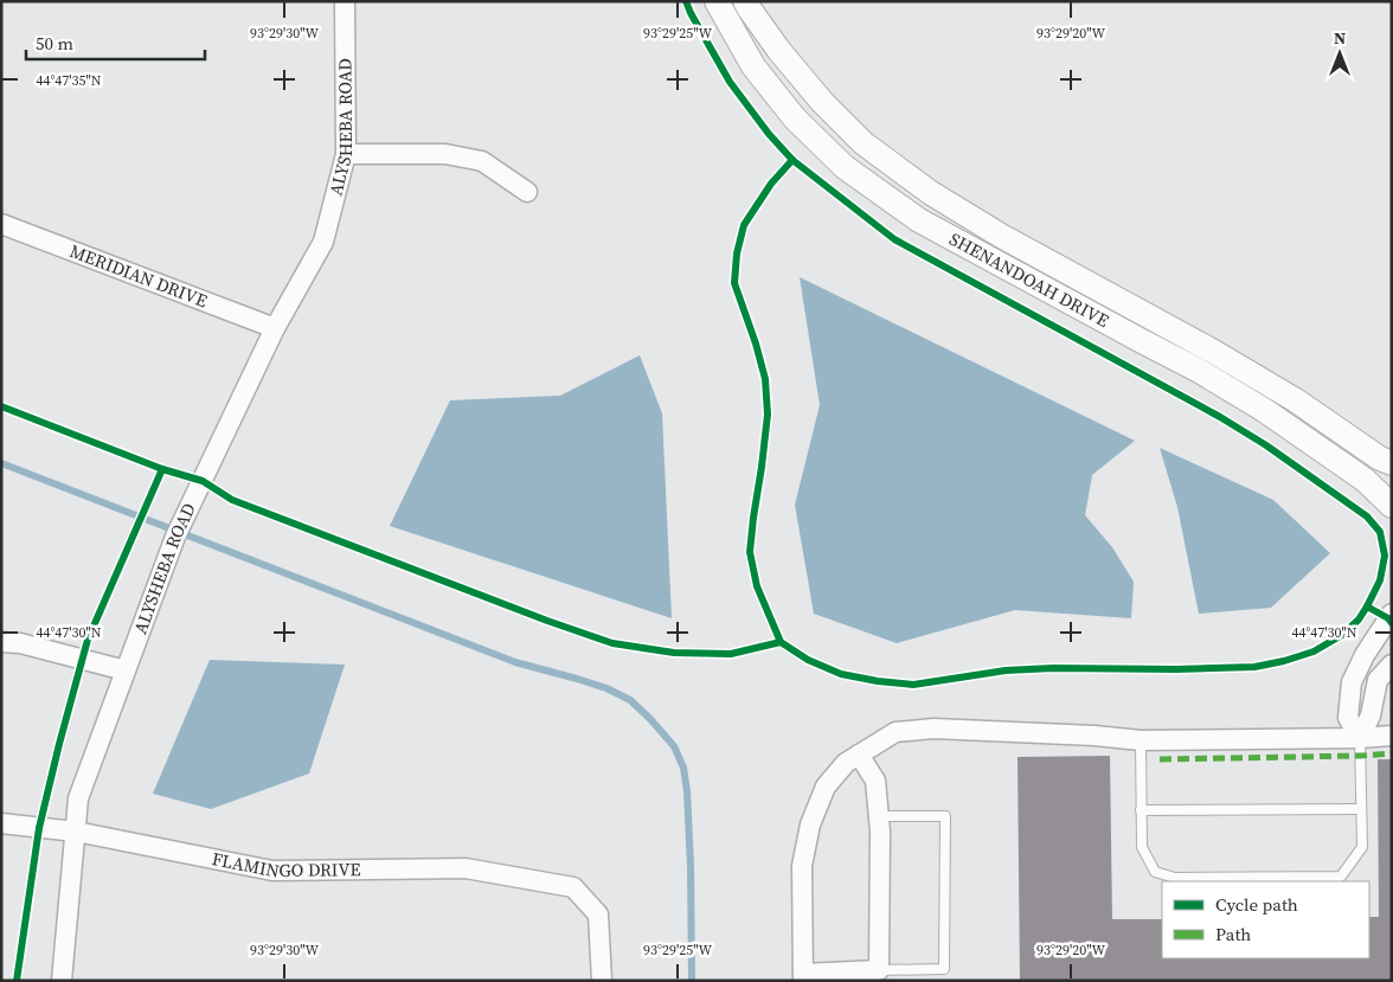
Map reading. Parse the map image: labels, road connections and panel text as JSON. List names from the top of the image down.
{
  "streets": {
    "street": [
      "ALYSHEBA ROAD",
      "MERIDIAN DRIVE",
      "SHENANDOAH DRIVE",
      "FLAMINGO DRIVE"
    ]
  },
  "crossings": [
    ["ALYSHEBA ROAD", "MERIDIAN DRIVE"],
    ["ALYSHEBA ROAD", "FLAMINGO DRIVE"]
  ],
  "legend": ["Cycle path", "Path"],
  "scale_bar": "50 m",
  "north": "top",
  "coordinates": [
    "93°29'30\"W",
    "93°29'25\"W",
    "93°29'20\"W",
    "44°47'35\"N",
    "44°47'30\"N"
  ]
}
